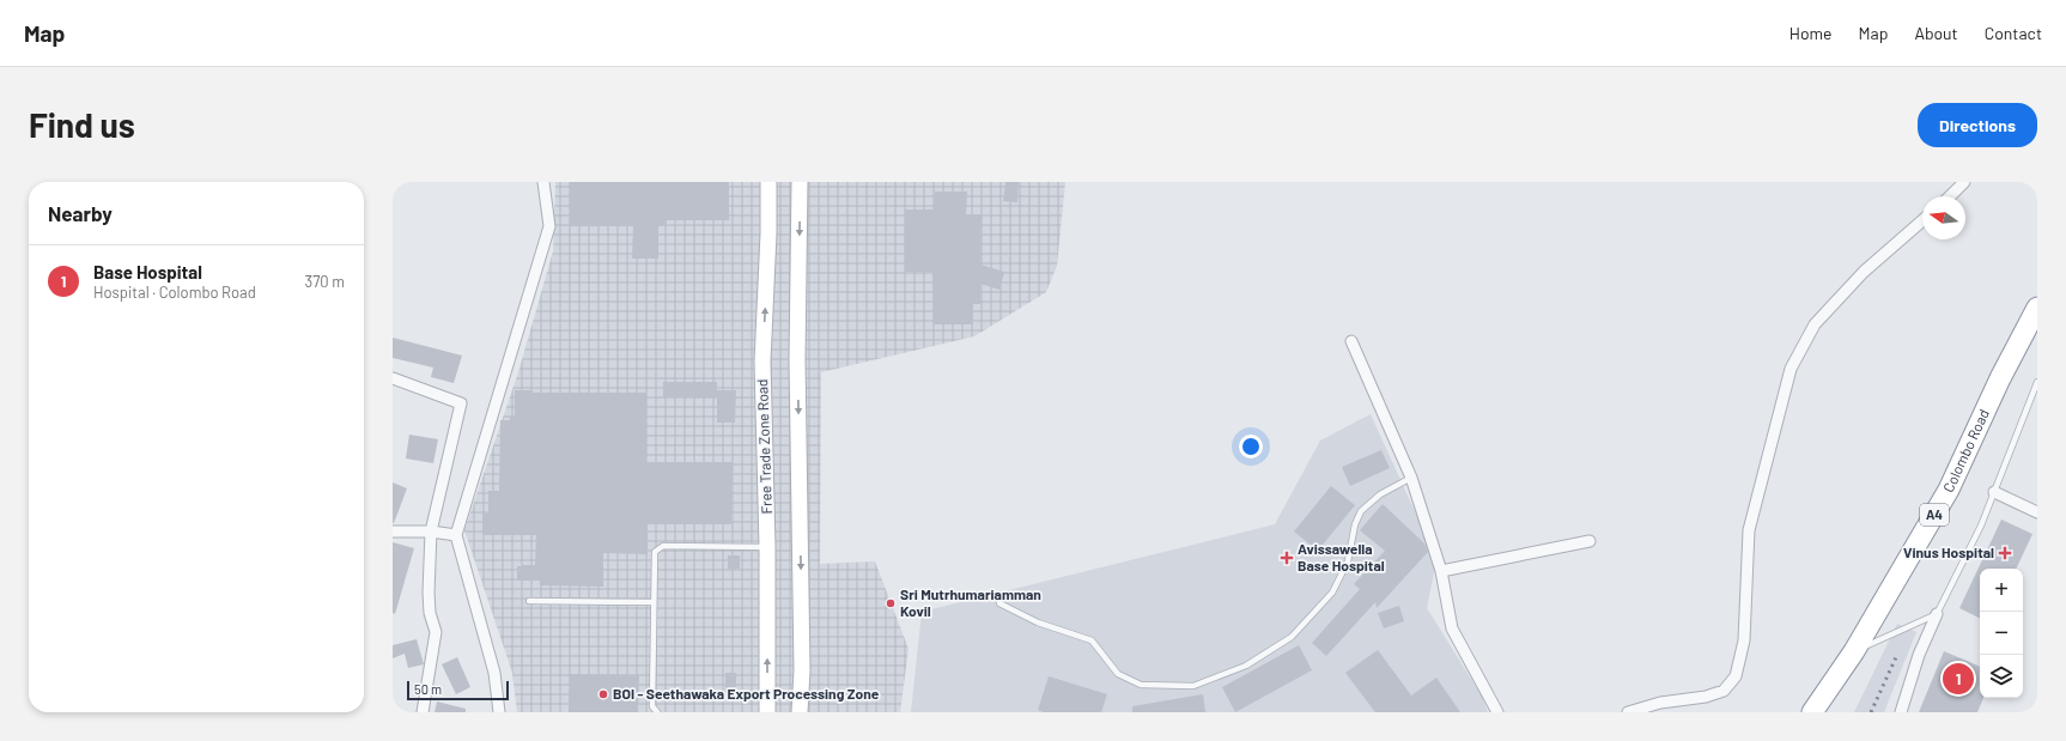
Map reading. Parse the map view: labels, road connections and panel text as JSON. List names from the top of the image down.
{
  "streets": {
    "highway": ["Colombo Road", "A4"],
    "street": ["Free Trade Zone Road"]
  },
  "places": {
    "health": ["Vinus Hospital", "Avissawella Base Hospital"],
    "other": ["Sri Mutrhumariamman Kovil", "BOI - Seethawaka Export Processing Zone"]
  },
  "scale_bar": "50 m",
  "north": "left",
  "page": {
    "header": "Map",
    "nav": [
      "Home",
      "Map",
      "About",
      "Contact"
    ],
    "buttons": "Directions",
    "title": "Find us",
    "heading": "Nearby",
    "list": [
      {
        "mark": "1",
        "name": "Base Hospital",
        "note": "Hospital · Colombo Road",
        "value": "370 m"
      }
    ],
    "map_buttons": ["+", "−"],
    "pins": "1",
    "scale": "50 m"
  }
}
